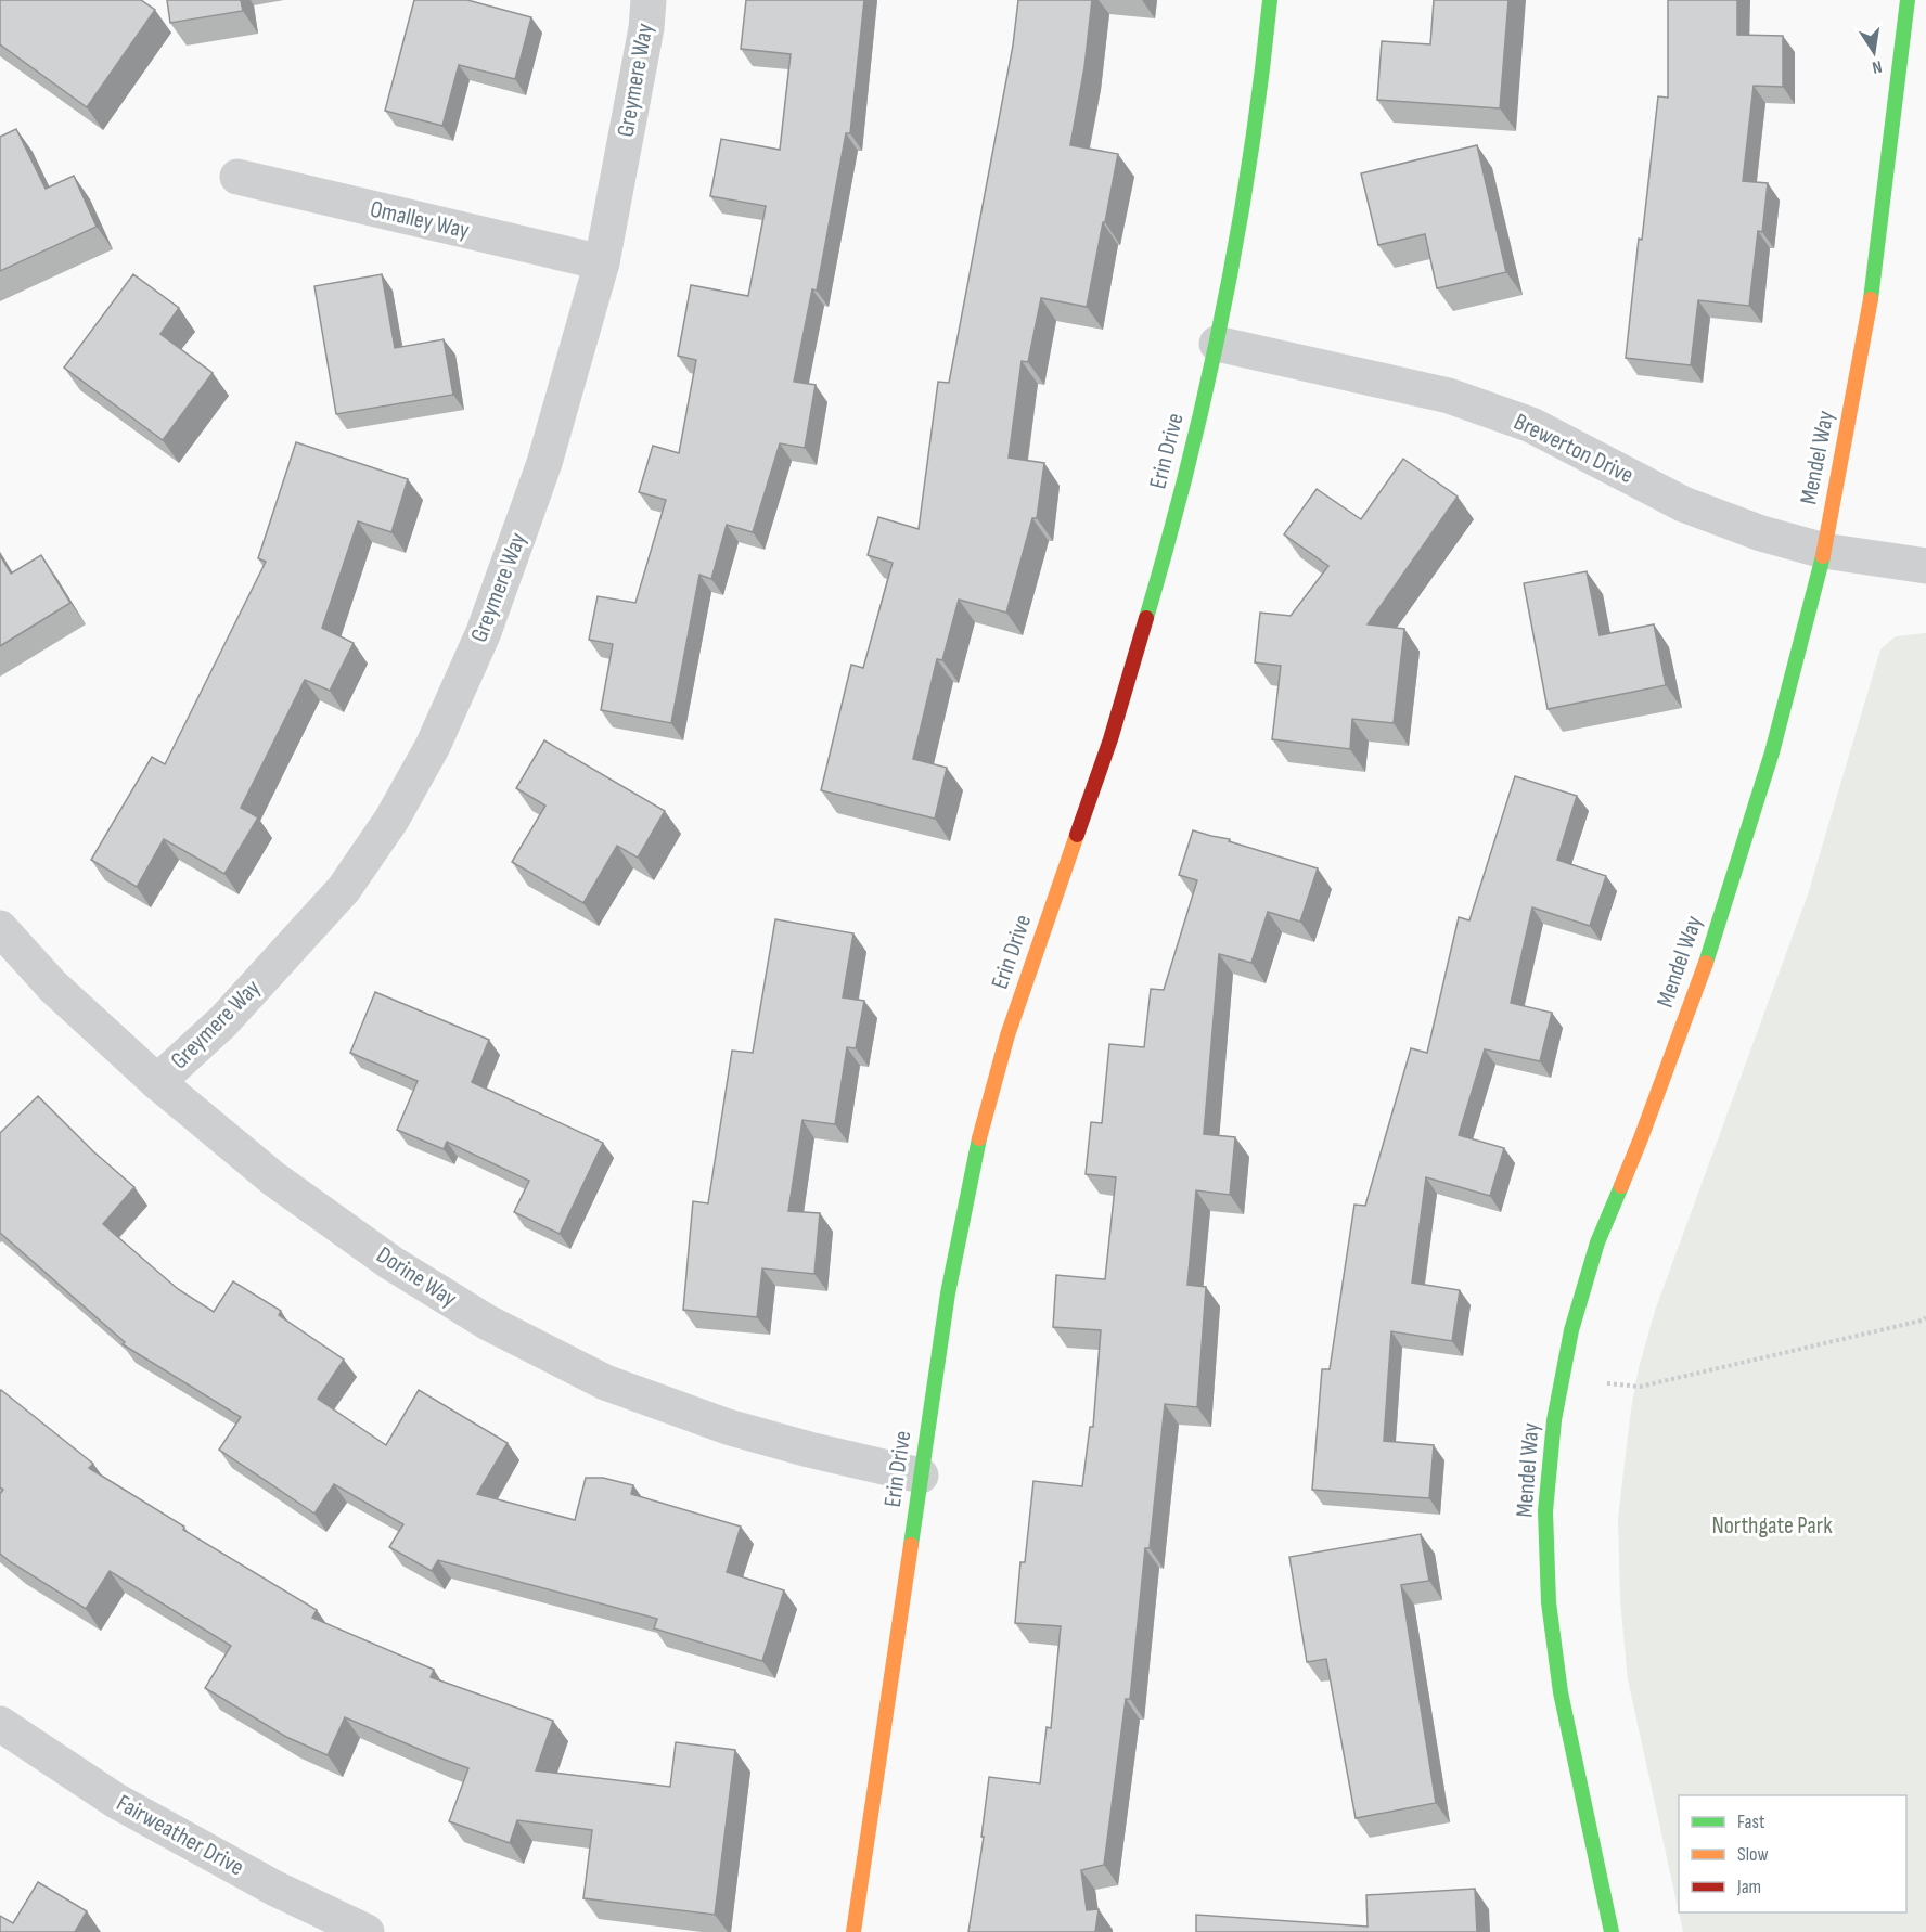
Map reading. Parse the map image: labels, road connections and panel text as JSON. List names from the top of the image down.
{
  "streets": {
    "street": [
      "Greymere Way",
      "Omalley Way",
      "Brewerton Drive",
      "Erin Drive",
      "Mendel Way",
      "Dorine Way",
      "Fairweather Drive"
    ]
  },
  "crossings": [
    ["Greymere Way", "Omalley Way"],
    ["Greymere Way", "Dorine Way"],
    ["Brewerton Drive", "Erin Drive"],
    ["Brewerton Drive", "Mendel Way"],
    ["Erin Drive", "Dorine Way"]
  ],
  "parks": ["Northgate Park"],
  "legend": ["Fast", "Slow", "Jam"],
  "north": "bottom"
}
